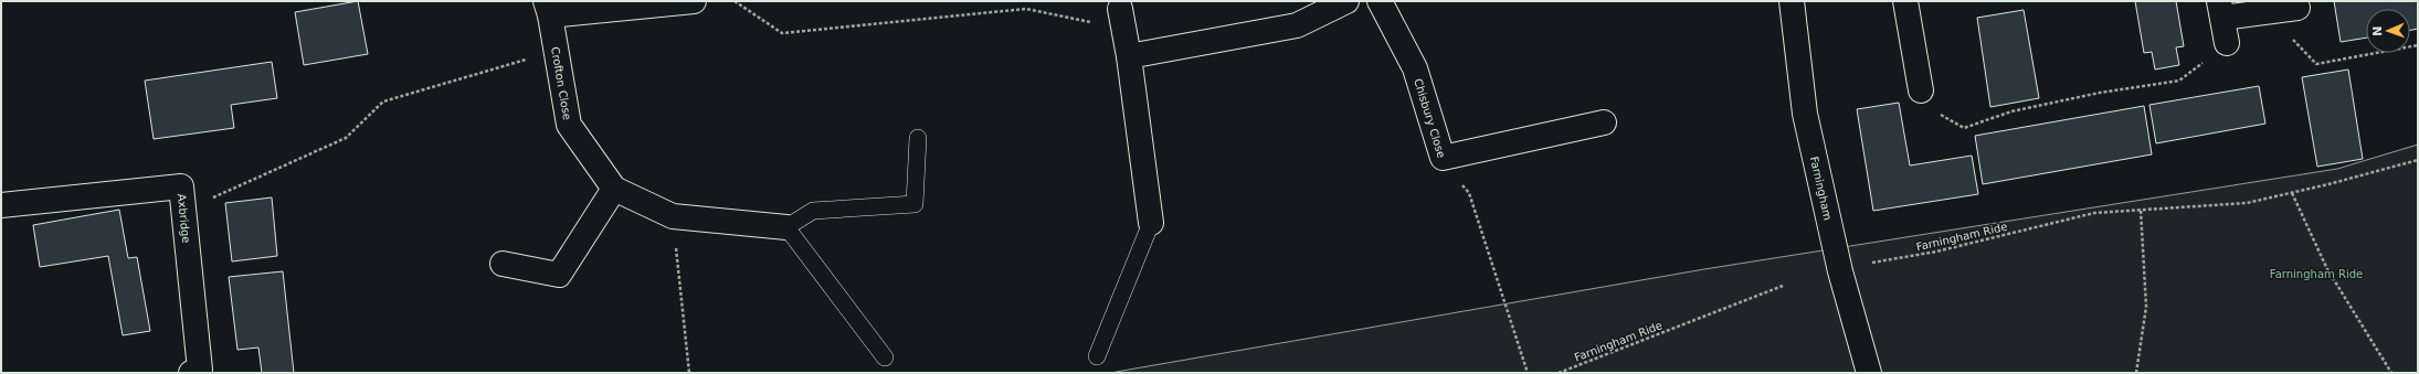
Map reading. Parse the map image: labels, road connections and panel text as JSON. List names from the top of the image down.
{
  "streets": {
    "street": [
      "Crofton Close",
      "Chisbury Close",
      "Farningham",
      "Axbridge"
    ],
    "path": ["Farningham Ride"]
  },
  "parks": ["Farningham Ride"],
  "north": "left"
}
